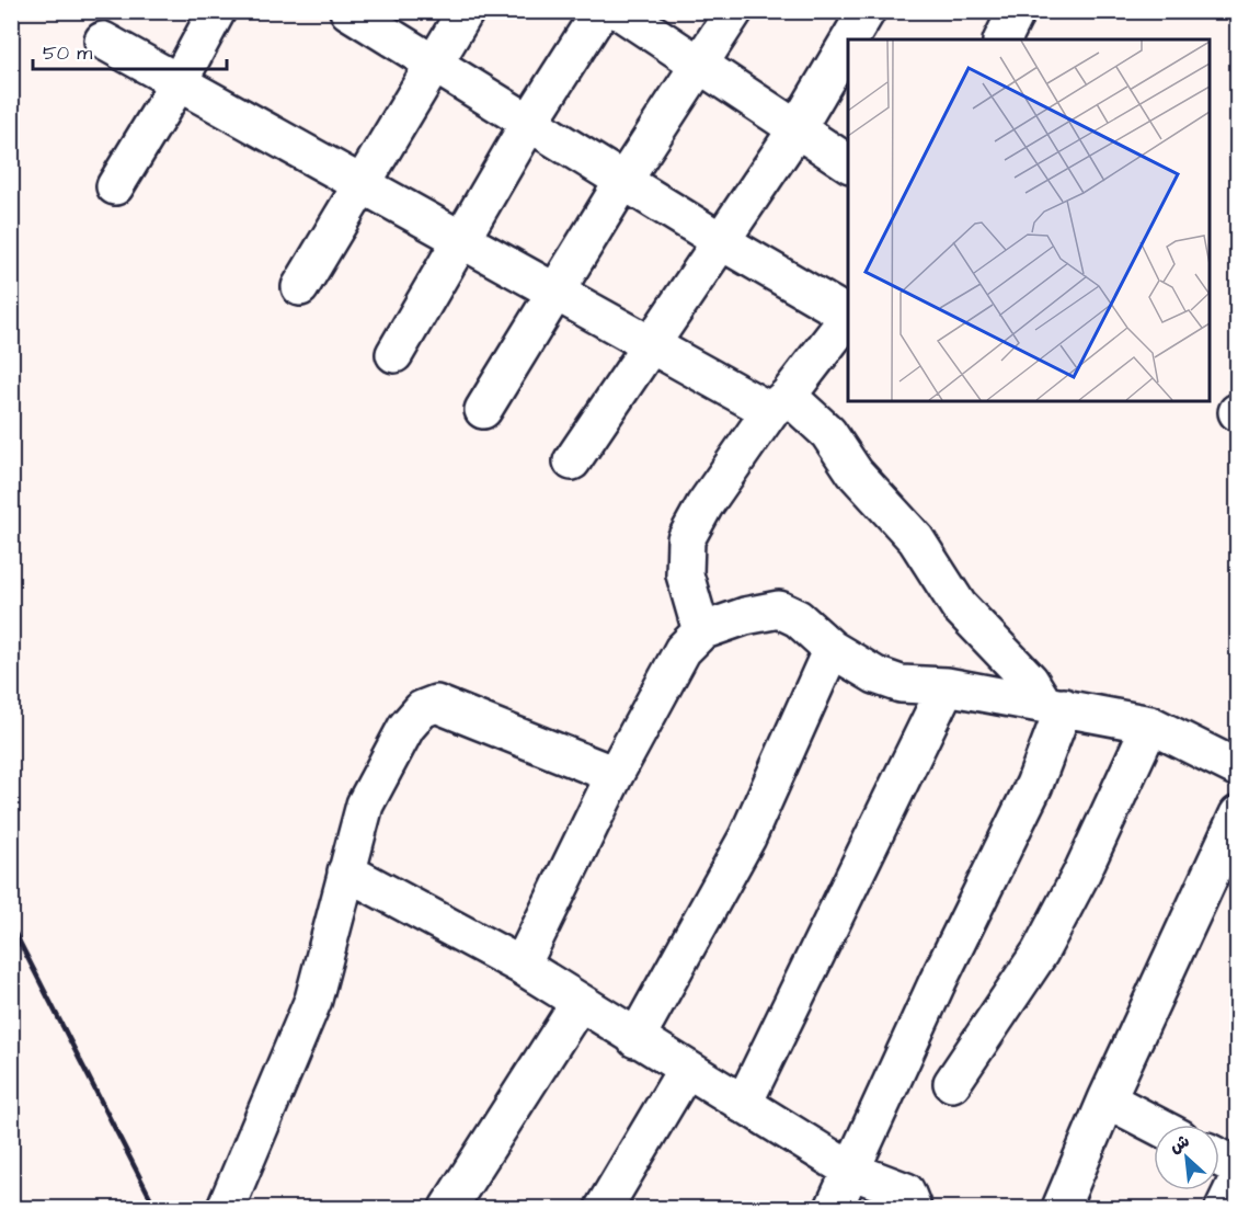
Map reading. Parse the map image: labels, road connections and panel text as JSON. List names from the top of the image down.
{
  "scale_bar": "50 m",
  "north": "top left"
}
